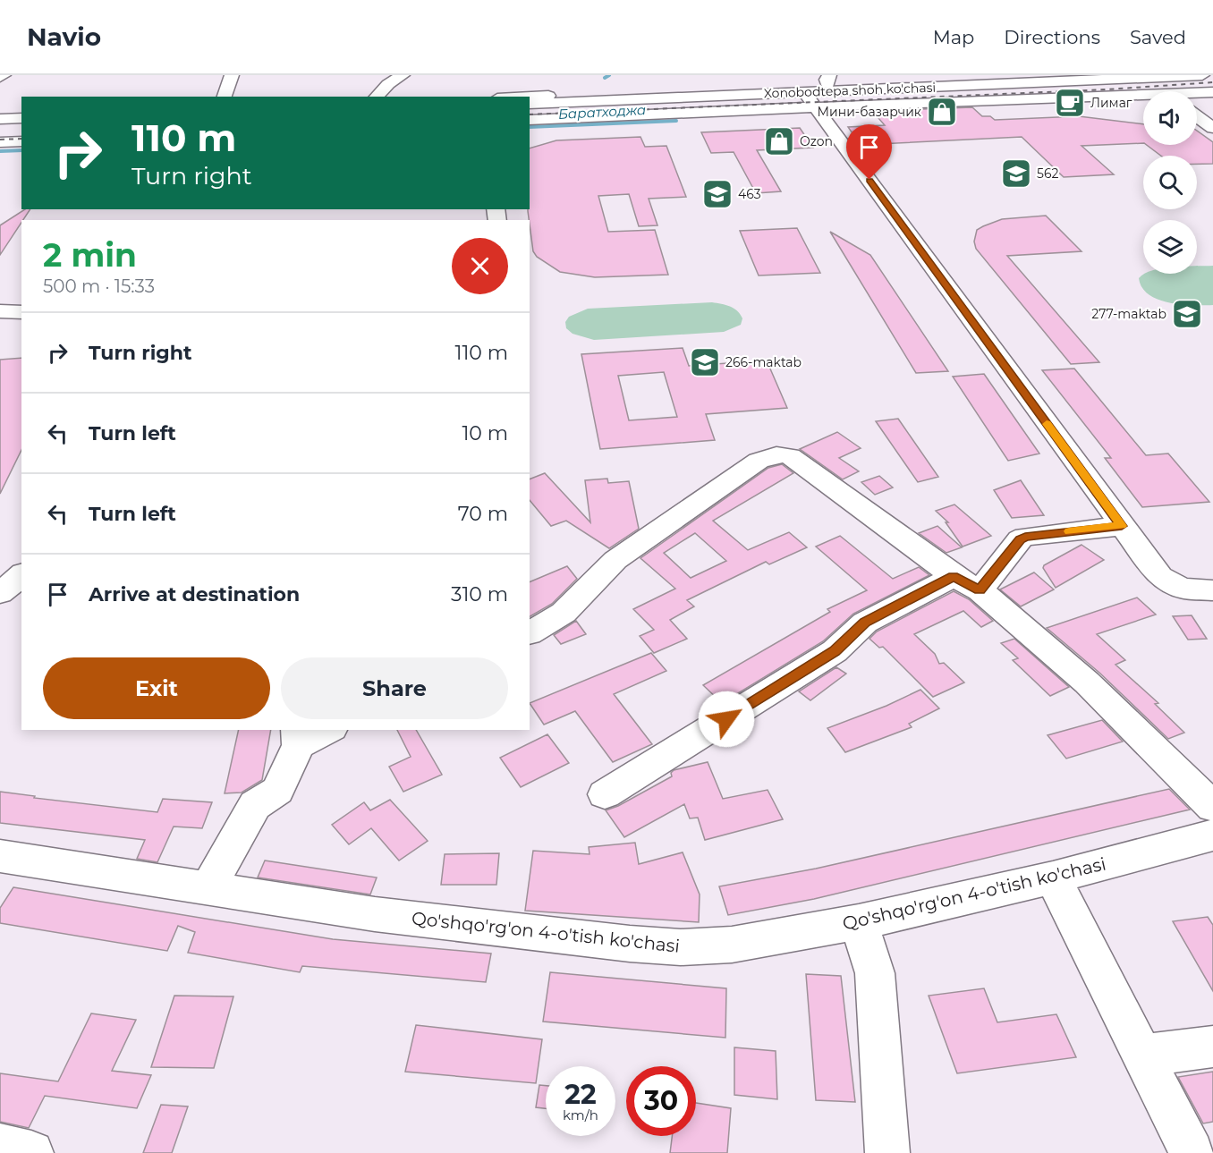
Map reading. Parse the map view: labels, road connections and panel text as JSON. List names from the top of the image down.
{
  "streets": {
    "main road": ["Xonobodtepa shoh ko'chasi", "Qo'shqo'rg'on 4-o'tish ko'chasi"]
  },
  "water": ["Баратходжа"],
  "places": {
    "cafe": ["Лимаг"],
    "shop": ["Мини-базарчик", "Ozon"],
    "school or university": [
      "562",
      "463",
      "277-maktab",
      "266-maktab"
    ]
  },
  "page": {
    "header": "Navio",
    "nav": ["Map", "Directions", "Saved"],
    "turn": ["110 m", "Turn right"],
    "heading": ["2 min", "500 m · 15:33"],
    "list": [
      {
        "name": "Turn right",
        "value": "110 m"
      },
      {
        "name": "Turn left",
        "value": "10 m"
      },
      {
        "name": "Turn left",
        "value": "70 m"
      },
      {
        "name": "Arrive at destination",
        "value": "310 m"
      }
    ],
    "buttons": ["Exit", "Share"],
    "speed": "22 km/h",
    "limit": "30"
  }
}
